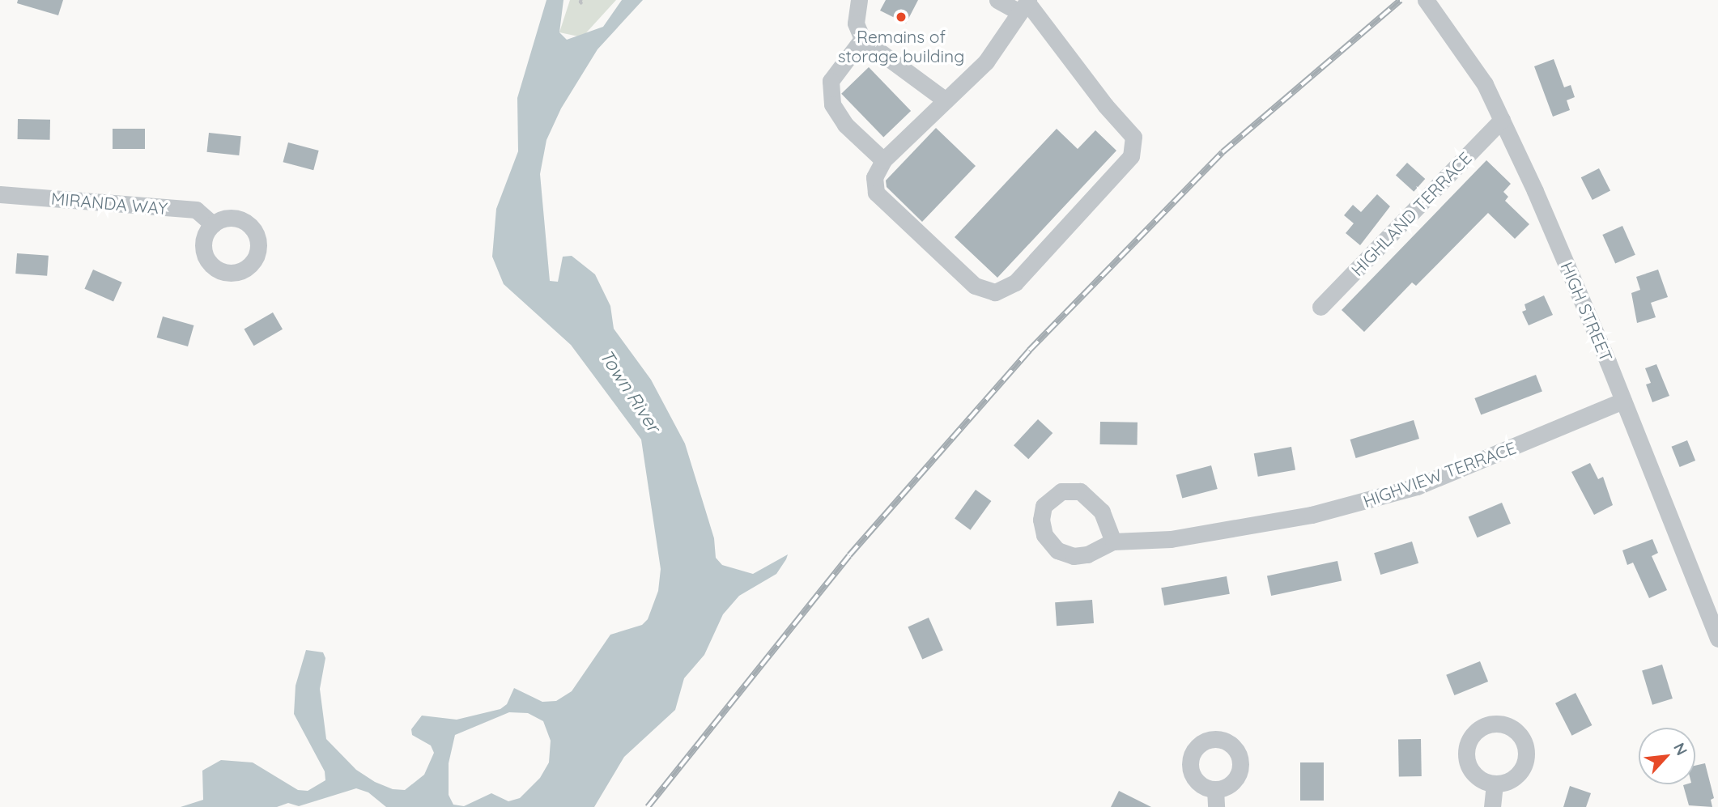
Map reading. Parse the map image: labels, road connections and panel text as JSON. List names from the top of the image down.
{
  "streets": {
    "street": [
      "MIRANDA WAY",
      "HIGHLAND TERRACE",
      "HIGH STREET",
      "HIGHVIEW TERRACE"
    ]
  },
  "crossings": [
    ["HIGHLAND TERRACE", "HIGH STREET"],
    ["HIGH STREET", "HIGHVIEW TERRACE"]
  ],
  "water": ["Town River"],
  "places": ["Remains of storage building"],
  "north": "top right"
}
